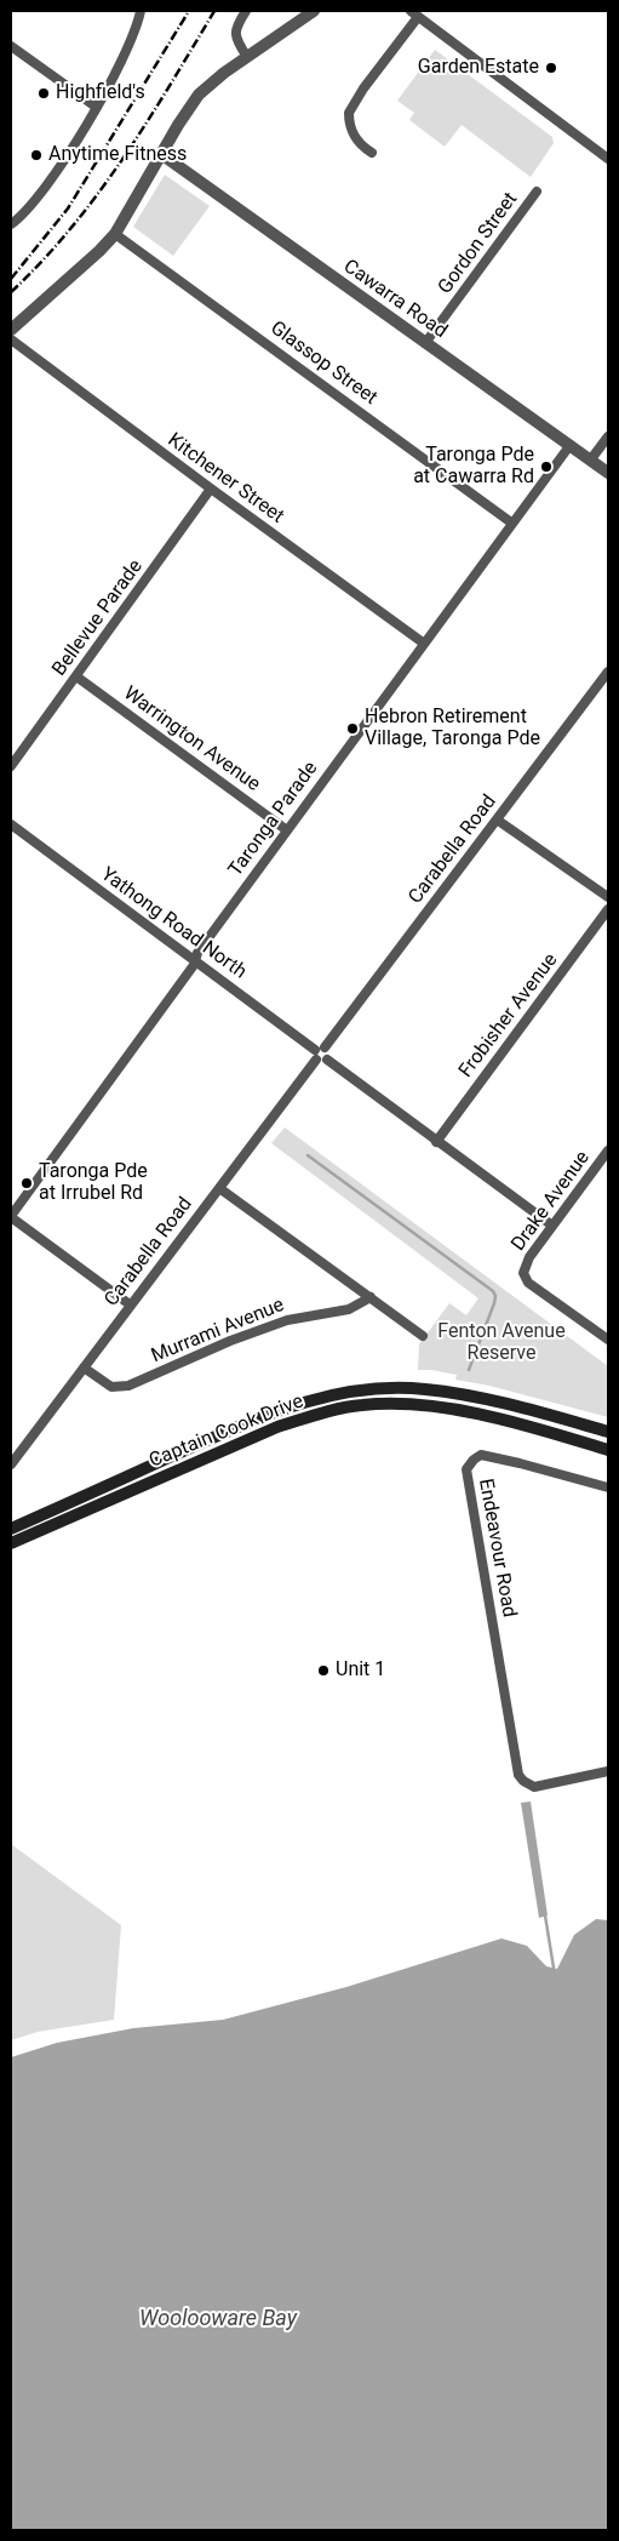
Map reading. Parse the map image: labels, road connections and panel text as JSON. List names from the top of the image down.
{
  "streets": {
    "main road": ["Captain Cook Drive"],
    "street": [
      "Gordon Street",
      "Cawarra Road",
      "Glassop Street",
      "Kitchener Street",
      "Bellevue Parade",
      "Warrington Avenue",
      "Taronga Parade",
      "Carabella Road",
      "Yathong Road North",
      "Frobisher Avenue",
      "Drake Avenue",
      "Murrami Avenue",
      "Endeavour Road"
    ]
  },
  "crossings": [
    ["Gordon Street", "Cawarra Road"],
    ["Cawarra Road", "Taronga Parade"],
    ["Glassop Street", "Taronga Parade"],
    ["Kitchener Street", "Bellevue Parade"],
    ["Kitchener Street", "Taronga Parade"],
    ["Bellevue Parade", "Warrington Avenue"],
    ["Warrington Avenue", "Taronga Parade"],
    ["Taronga Parade", "Yathong Road North"],
    ["Carabella Road", "Yathong Road North"],
    ["Carabella Road", "Murrami Avenue"]
  ],
  "water": ["Woolooware Bay"],
  "parks": ["Fenton Avenue Reserve"],
  "places": [
    "Garden Estate",
    "Highfield's",
    "Anytime Fitness",
    "Taronga Pde at Cawarra Rd",
    "Hebron Retirement Village, Taronga Pde",
    "Taronga Pde at Irrubel Rd",
    "Unit 1"
  ]
}
